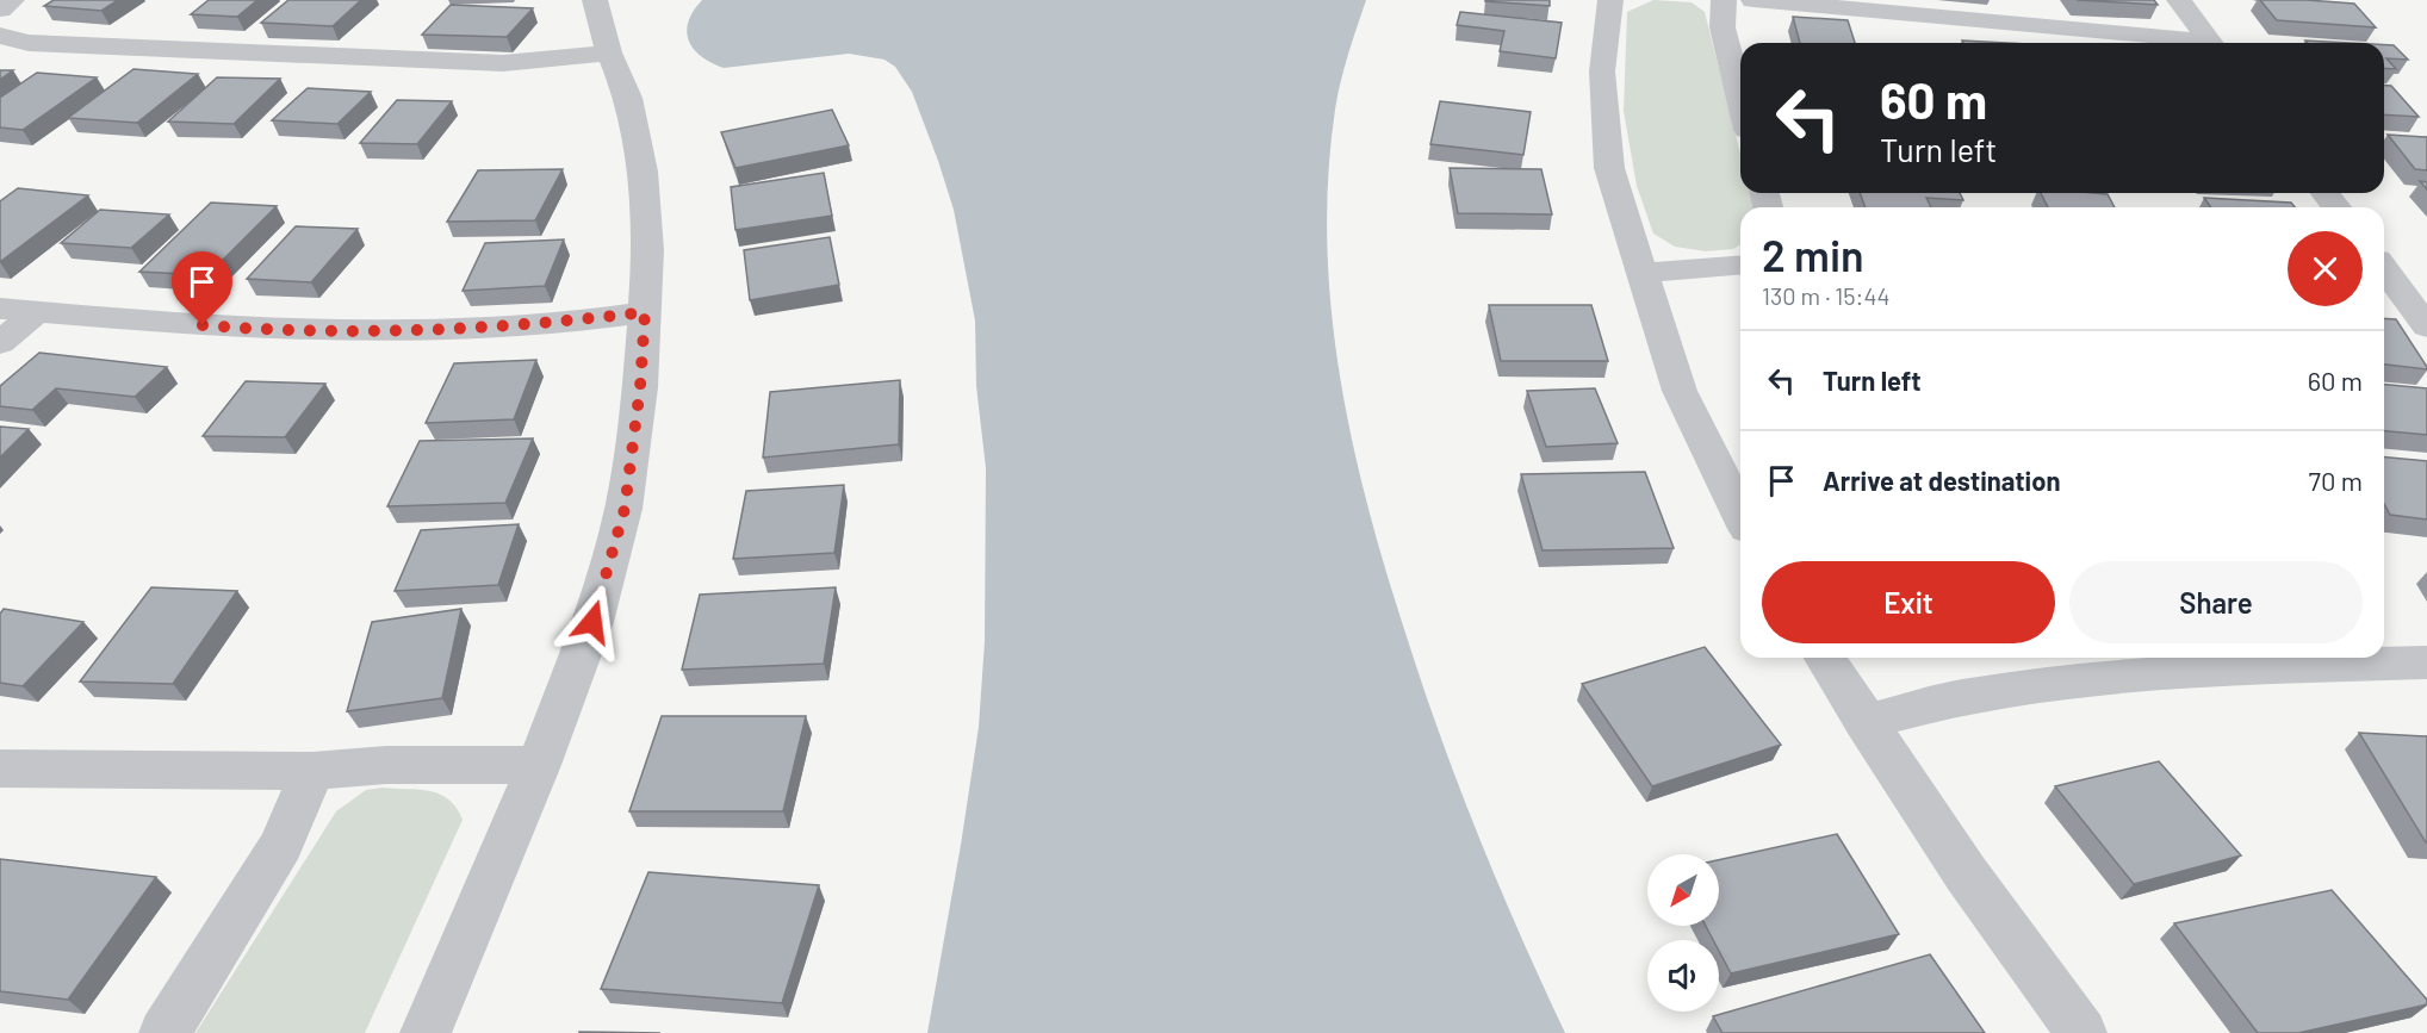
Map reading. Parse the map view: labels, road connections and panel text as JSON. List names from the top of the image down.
{
  "north": "bottom left",
  "page": {
    "turn": ["60 m", "Turn left"],
    "heading": ["2 min", "130 m · 15:44"],
    "list": [
      {
        "name": "Turn left",
        "value": "60 m"
      },
      {
        "name": "Arrive at destination",
        "value": "70 m"
      }
    ],
    "buttons": ["Exit", "Share"]
  }
}
